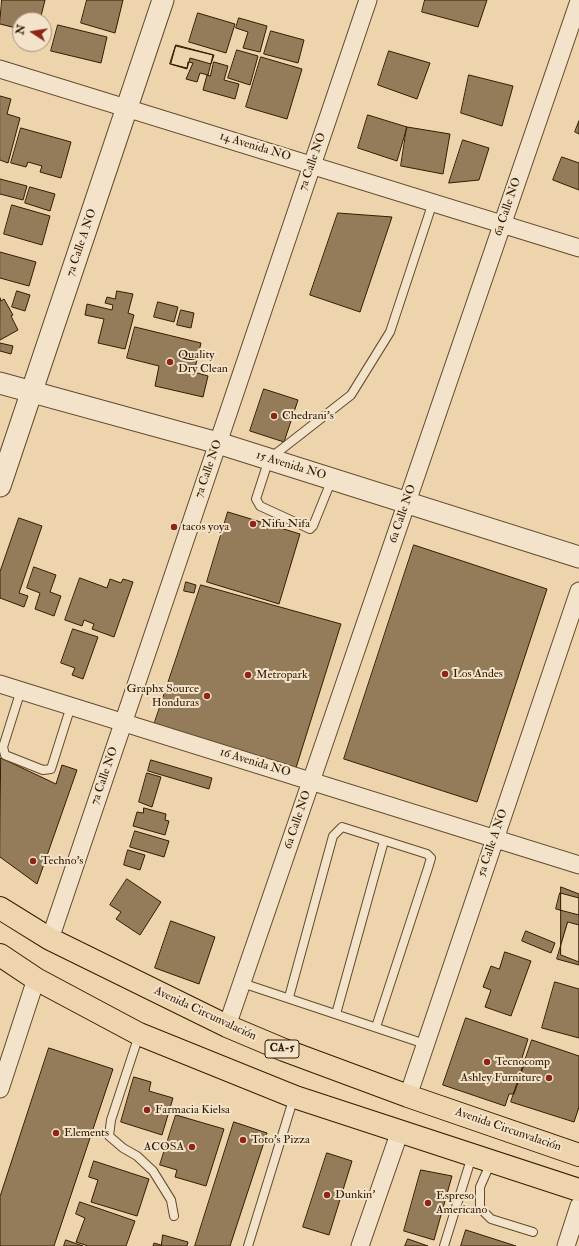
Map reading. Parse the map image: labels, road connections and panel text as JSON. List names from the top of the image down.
{
  "streets": {
    "highway": ["Avenida Circunvalación", "CA-5"],
    "street": [
      "14 Avenida NO",
      "7a Calle NO",
      "6a Calle NO",
      "7a Calle A NO",
      "15 Avenida NO",
      "16 Avenida NO",
      "5a Calle A NO"
    ]
  },
  "crossings": [
    ["14 Avenida NO", "7a Calle NO"],
    ["14 Avenida NO", "6a Calle NO"],
    ["14 Avenida NO", "7a Calle A NO"],
    ["7a Calle NO", "15 Avenida NO"],
    ["7a Calle NO", "16 Avenida NO"],
    ["7a Calle NO", "Avenida Circunvalación"],
    ["6a Calle NO", "15 Avenida NO"],
    ["6a Calle NO", "16 Avenida NO"],
    ["6a Calle NO", "Avenida Circunvalación"],
    ["7a Calle A NO", "15 Avenida NO"],
    ["16 Avenida NO", "5a Calle A NO"],
    ["5a Calle A NO", "Avenida Circunvalación"]
  ],
  "places": [
    "Quality Dry Clean",
    "Chedrani's",
    "Nifu Nifa",
    "tacos yoya",
    "Los Andes",
    "Metropark",
    "Graphx Source Honduras",
    "Techno's",
    "Tecnocomp",
    "Ashley Furniture",
    "Farmacia Kielsa",
    "Elements",
    "Toto's Pizza",
    "ACOSA",
    "Dunkin'",
    "Espreso Americano"
  ],
  "north": "left"
}
